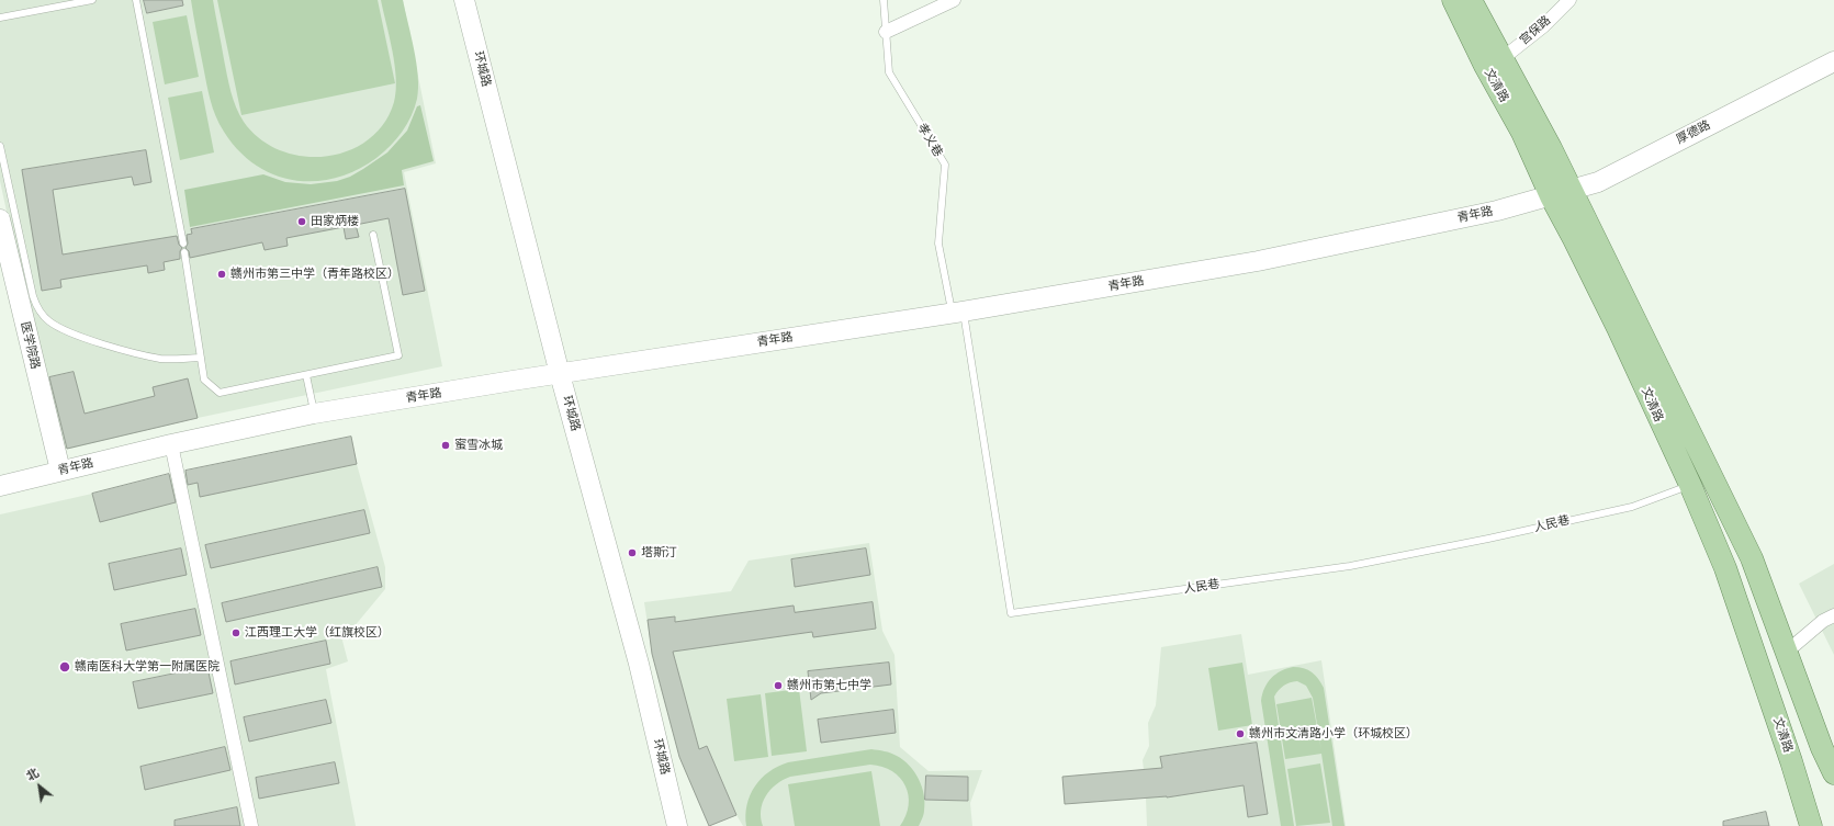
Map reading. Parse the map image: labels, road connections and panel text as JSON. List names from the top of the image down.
{
  "streets": {
    "main road": ["文清路"],
    "street": [
      "宫保路",
      "环城路",
      "厚德路",
      "青年路",
      "医学院路"
    ],
    "lane": ["孝义巷", "人民巷"]
  },
  "crossings": [
    ["宫保路", "文清路"],
    ["环城路", "青年路"],
    ["文清路", "厚德路"],
    ["文清路", "青年路"],
    ["文清路", "人民巷"],
    ["厚德路", "青年路"],
    ["孝义巷", "青年路"],
    ["孝义巷", "人民巷"],
    ["青年路", "医学院路"],
    ["青年路", "人民巷"]
  ],
  "places": [
    "田家炳楼",
    "赣州市第三中学（青年路校区）",
    "蜜雪冰城",
    "塔斯汀",
    "江西理工大学（红旗校区）",
    "赣南医科大学第一附属医院",
    "赣州市第七中学",
    "赣州市文清路小学（环城校区）"
  ],
  "north": "top left"
}
